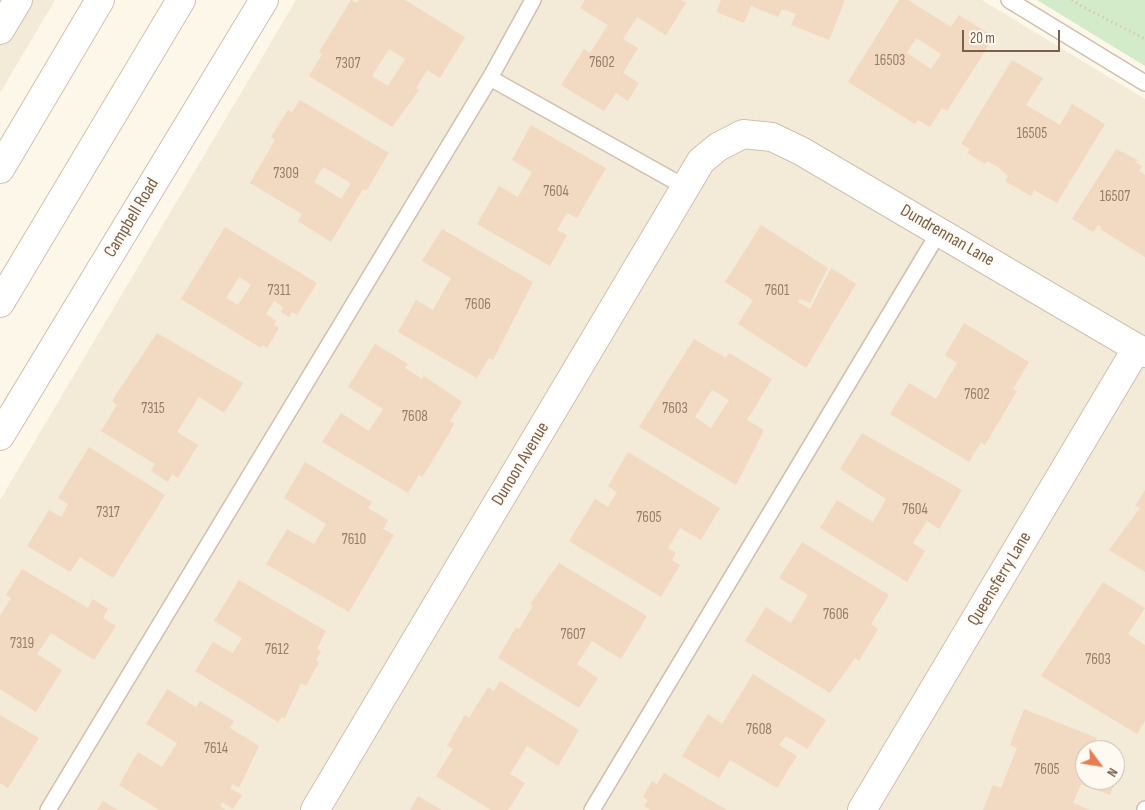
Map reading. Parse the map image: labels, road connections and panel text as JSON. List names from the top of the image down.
{
  "streets": {
    "street": [
      "Campbell Road",
      "Dundrennan Lane",
      "Dunoon Avenue",
      "Queensferry Lane"
    ]
  },
  "crossings": [
    ["Dundrennan Lane", "Dunoon Avenue"],
    ["Dundrennan Lane", "Queensferry Lane"]
  ],
  "house_numbers": [
    "16503",
    "7602",
    "7307",
    "16505",
    "7309",
    "7604",
    "16507",
    "7311",
    "7601",
    "7606",
    "7602",
    "7315",
    "7603",
    "7608",
    "7604",
    "7317",
    "7605",
    "7610",
    "7606",
    "7607",
    "7319",
    "7612",
    "7603",
    "7608",
    "7614",
    "7605"
  ],
  "scale_bar": "20 m",
  "north": "bottom right"
}
